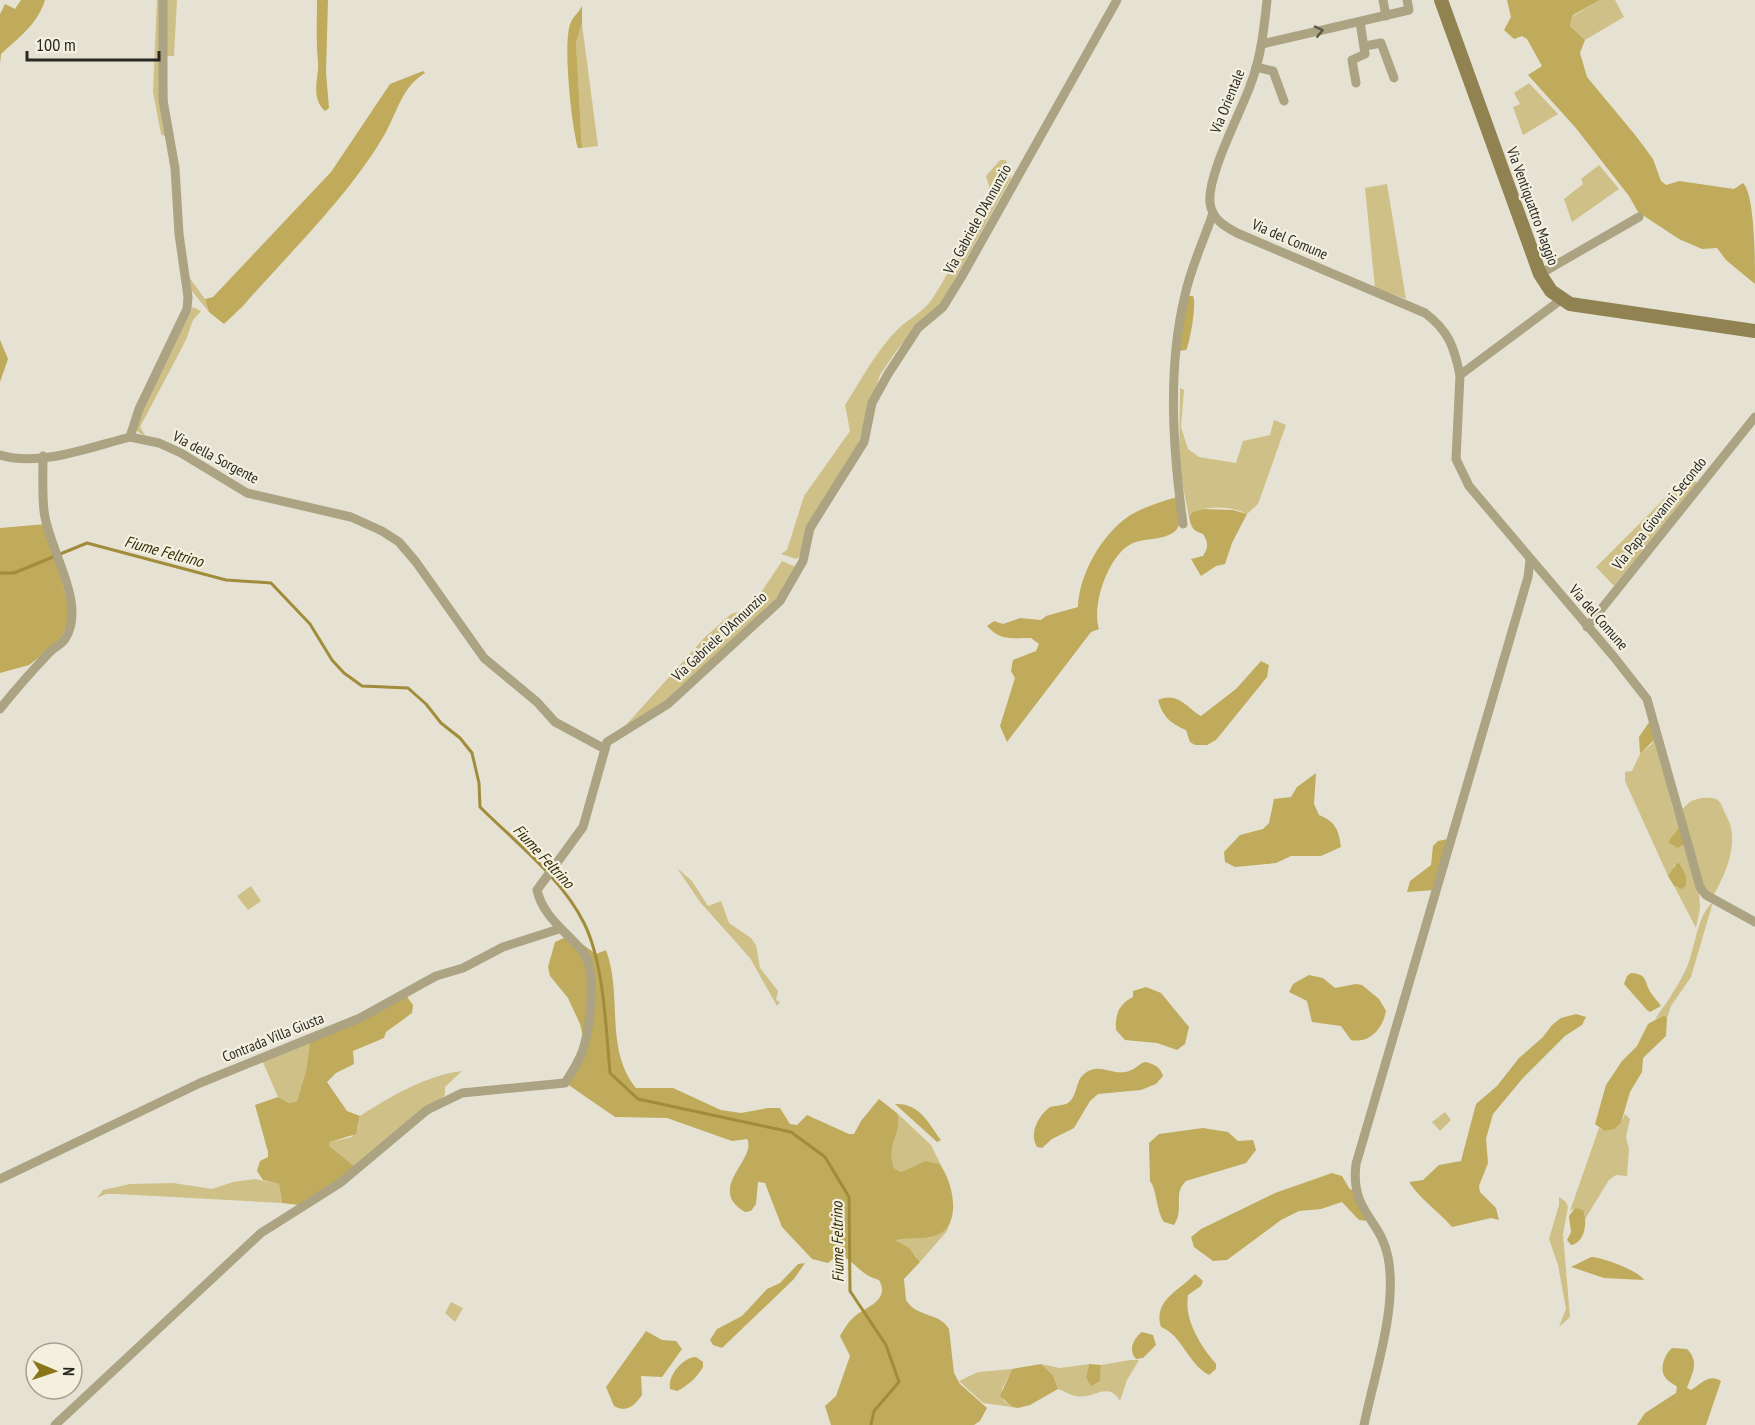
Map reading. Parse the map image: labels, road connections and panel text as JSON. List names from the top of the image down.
{
  "streets": {
    "street": [
      "Via Orientale",
      "Via Ventiquattro Maggio",
      "Via Gabriele D'Annunzio",
      "Via del Comune",
      "Via della Sorgente",
      "Via Papa Giovanni Secondo",
      "Contrada Villa Giusta"
    ]
  },
  "crossings": [
    ["Via Orientale", "Via del Comune"],
    ["Via Gabriele D'Annunzio", "Via della Sorgente"],
    ["Via del Comune", "Via Papa Giovanni Secondo"]
  ],
  "water": ["Fiume Feltrino"],
  "scale_bar": "100 m",
  "north": "right"
}
